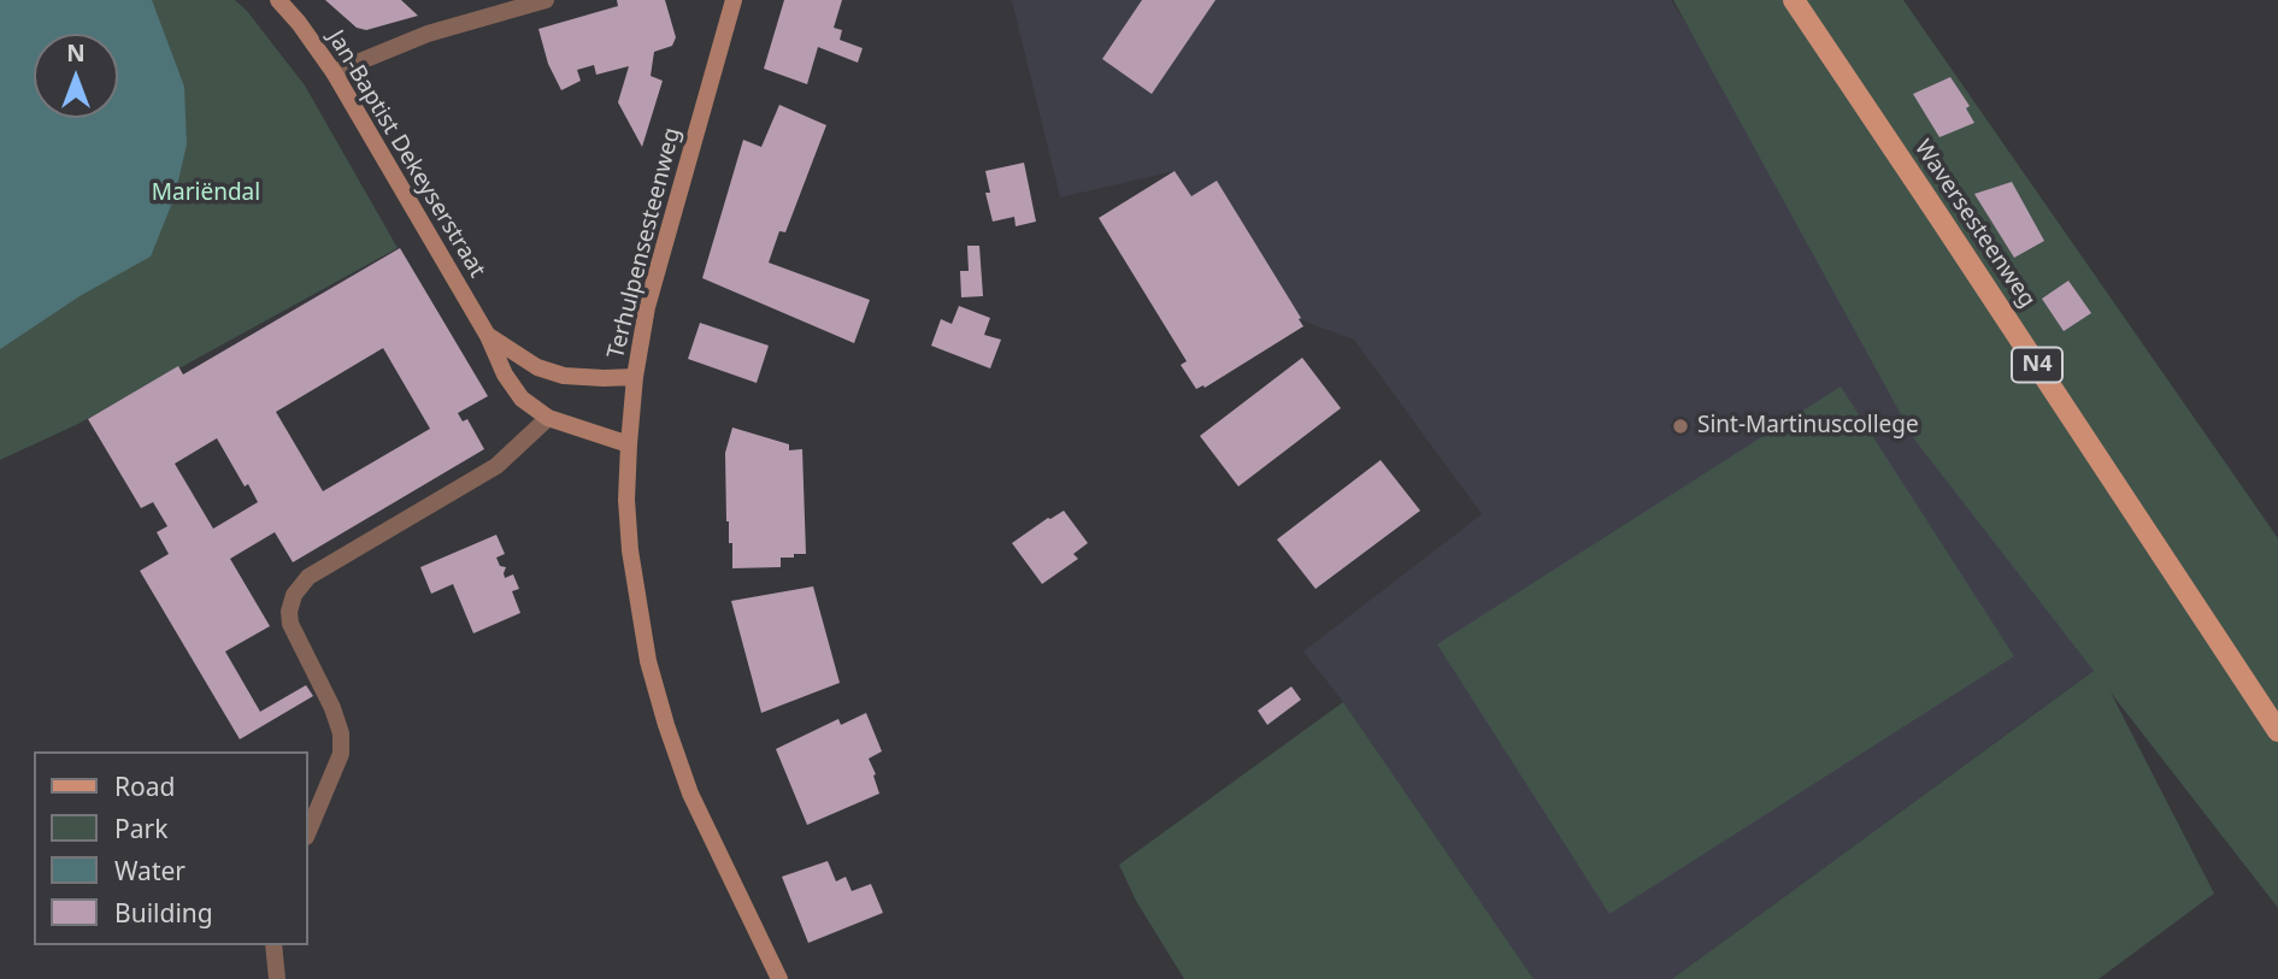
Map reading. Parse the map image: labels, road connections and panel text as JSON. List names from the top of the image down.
{
  "streets": {
    "main road": [
      "Jan-Baptist Dekeyserstraat",
      "Waversesteenweg",
      "Terhulpensesteenweg",
      "N4"
    ]
  },
  "crossings": [
    ["Jan-Baptist Dekeyserstraat", "Terhulpensesteenweg"]
  ],
  "parks": ["Mariëndal"],
  "places": ["Sint-Martinuscollege"],
  "legend": [
    "Road",
    "Park",
    "Water",
    "Building"
  ],
  "north": "top"
}
